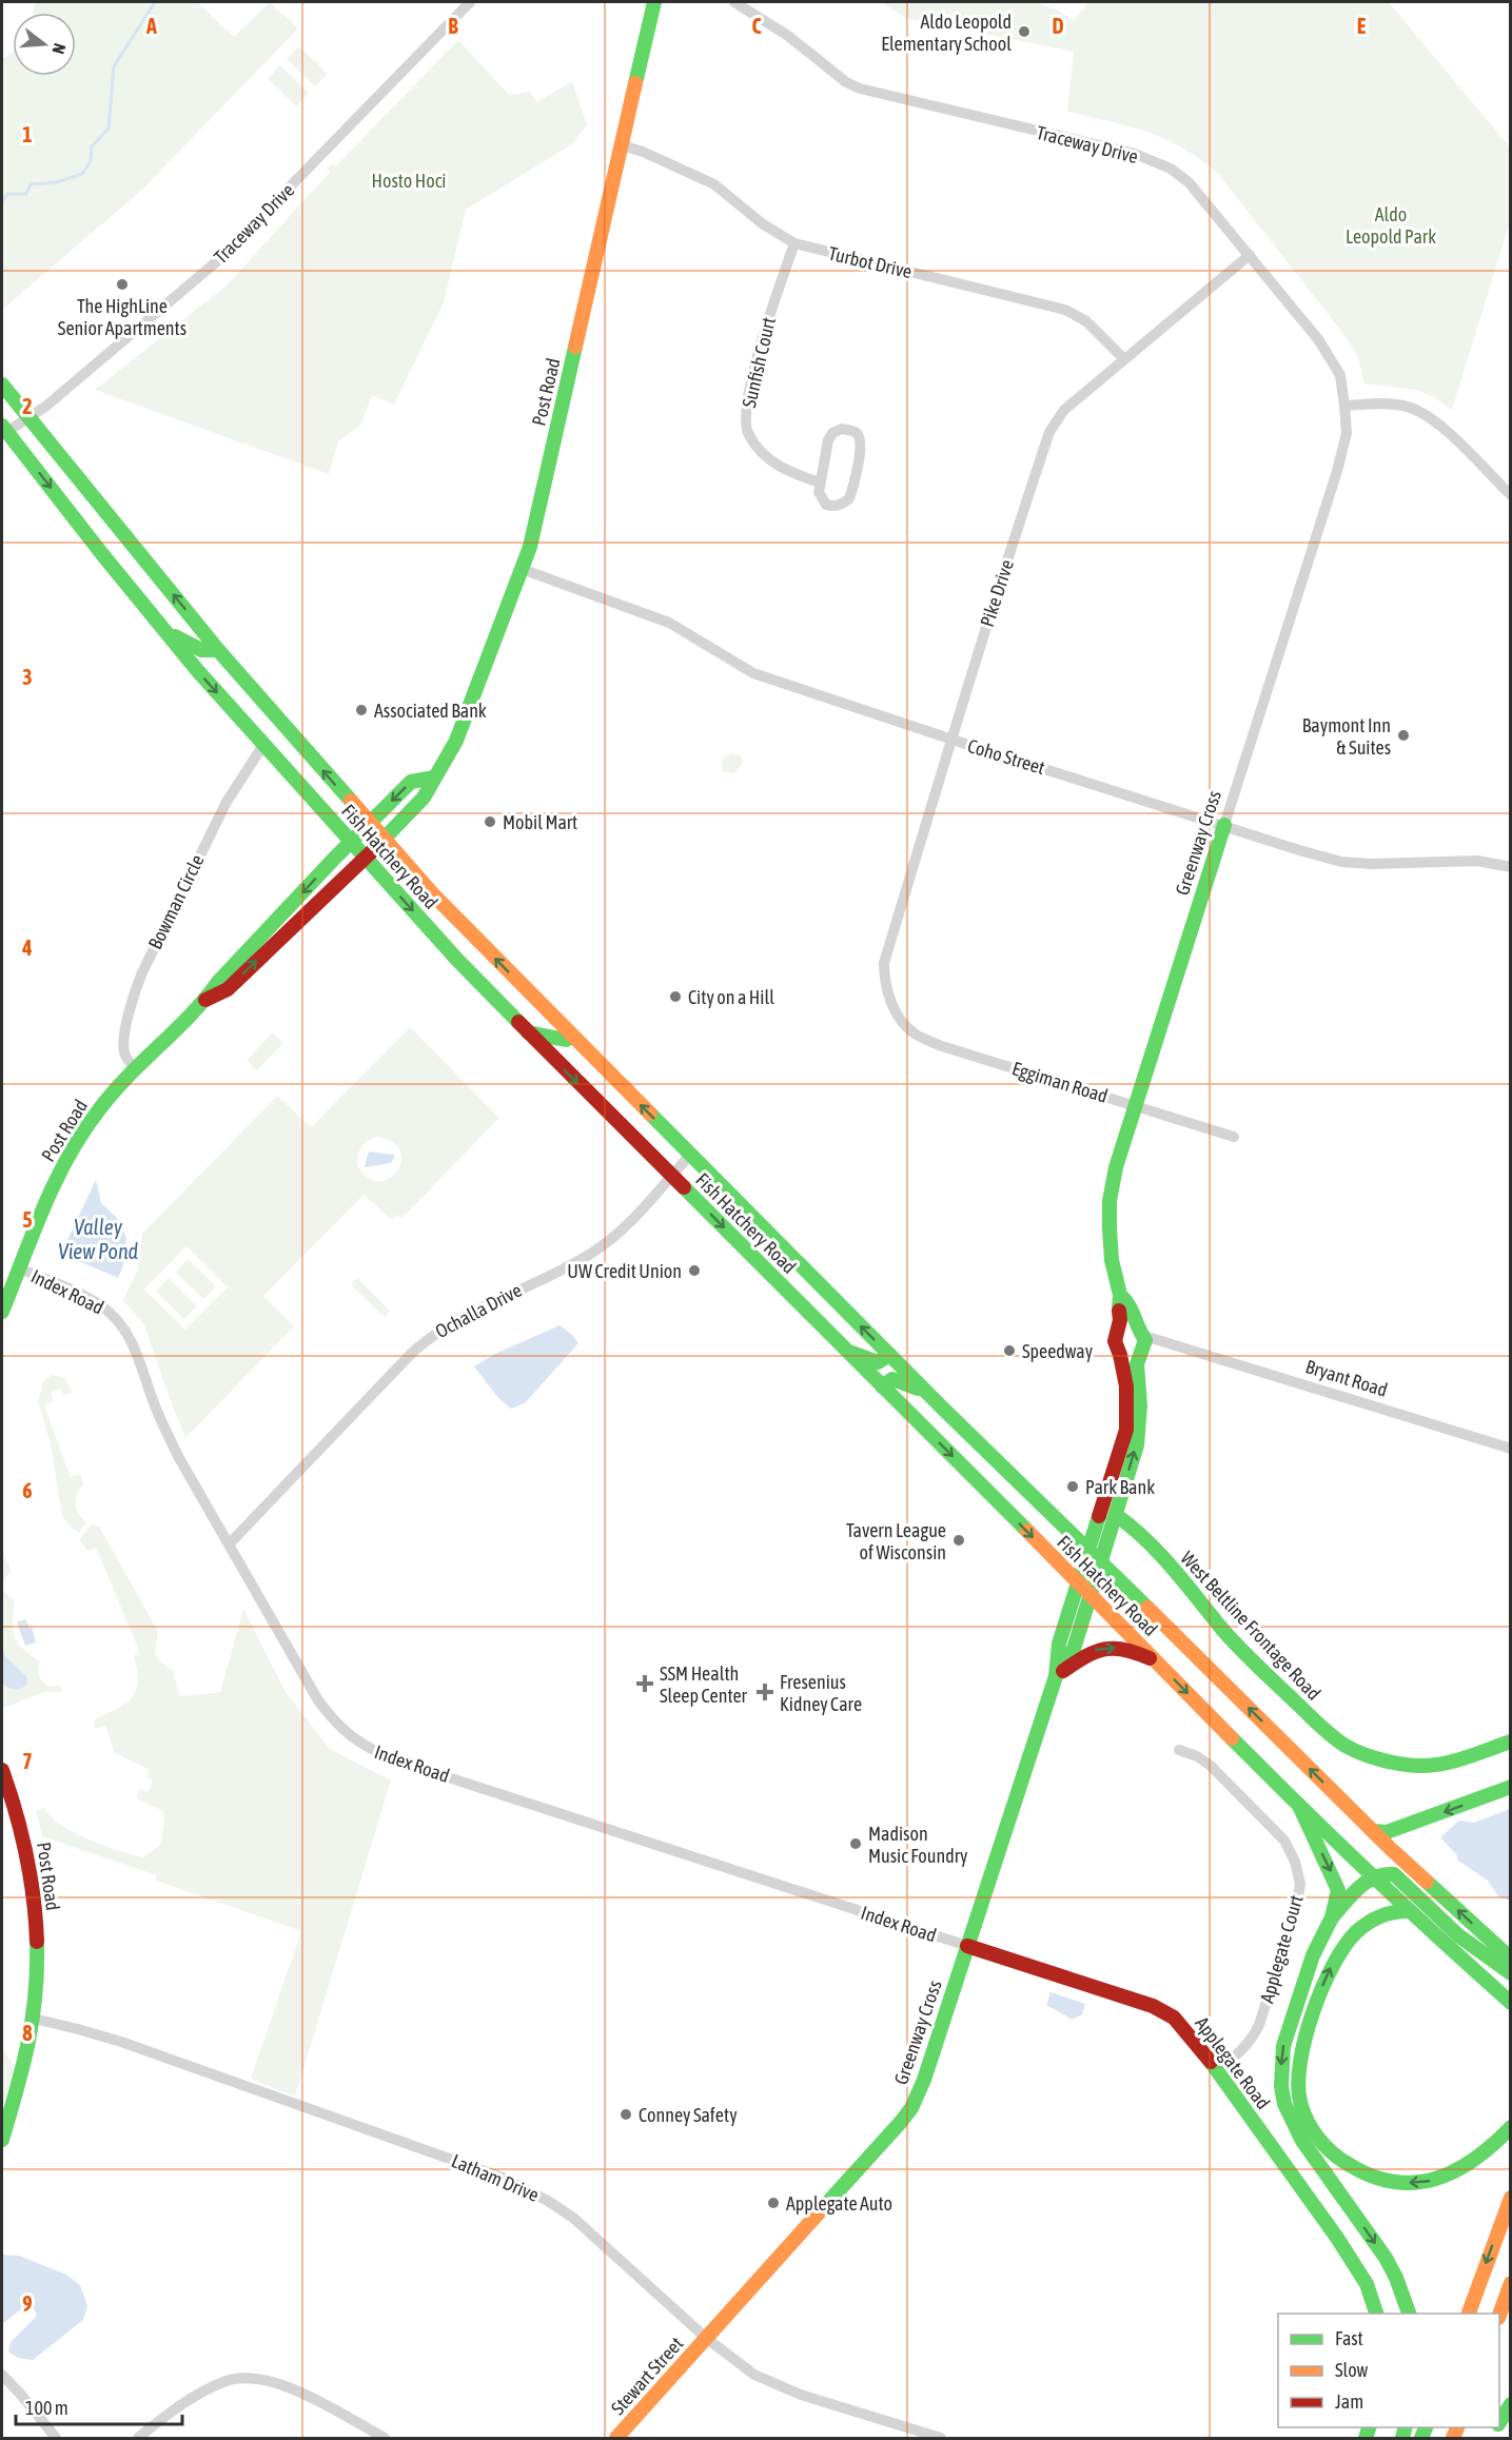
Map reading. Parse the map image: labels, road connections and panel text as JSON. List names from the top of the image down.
{
  "streets": {
    "main road": [
      "Post Road",
      "Greenway Cross",
      "Fish Hatchery Road",
      "Bryant Road",
      "West Beltline Frontage Road",
      "Applegate Road",
      "Stewart Street"
    ],
    "street": [
      "Traceway Drive",
      "Turbot Drive",
      "Sunfish Court",
      "Pike Drive",
      "Coho Street",
      "Bowman Circle",
      "Eggiman Road",
      "Index Road",
      "Ochalla Drive",
      "Applegate Court",
      "Latham Drive"
    ]
  },
  "crossings": [
    ["Traceway Drive", "Pike Drive"],
    ["Traceway Drive", "Greenway Cross"],
    ["Traceway Drive", "Fish Hatchery Road"],
    ["Turbot Drive", "Sunfish Court"],
    ["Turbot Drive", "Post Road"],
    ["Turbot Drive", "Pike Drive"],
    ["Post Road", "Coho Street"],
    ["Post Road", "Fish Hatchery Road"],
    ["Post Road", "Bowman Circle"],
    ["Post Road", "Index Road"],
    ["Post Road", "Latham Drive"],
    ["Pike Drive", "Coho Street"],
    ["Pike Drive", "Eggiman Road"],
    ["Coho Street", "Greenway Cross"],
    ["Greenway Cross", "Fish Hatchery Road"],
    ["Greenway Cross", "Eggiman Road"],
    ["Greenway Cross", "Index Road"],
    ["Greenway Cross", "Bryant Road"],
    ["Greenway Cross", "West Beltline Frontage Road"],
    ["Greenway Cross", "Applegate Road"],
    ["Greenway Cross", "Latham Drive"],
    ["Greenway Cross", "Stewart Street"],
    ["Fish Hatchery Road", "Bowman Circle"],
    ["Fish Hatchery Road", "Ochalla Drive"],
    ["Index Road", "Ochalla Drive"],
    ["Index Road", "Applegate Road"],
    ["Applegate Court", "Applegate Road"],
    ["Latham Drive", "Stewart Street"]
  ],
  "water": ["Valley View Pond"],
  "parks": ["Hosto Hoci", "Aldo Leopold Park"],
  "places": {
    "other": [
      "Aldo Leopold Elementary School",
      "The HighLine Senior Apartments",
      "Associated Bank",
      "Baymont Inn & Suites",
      "Mobil Mart",
      "City on a Hill",
      "UW Credit Union",
      "Speedway",
      "Park Bank",
      "Tavern League of Wisconsin",
      "Madison Music Foundry",
      "Conney Safety",
      "Applegate Auto"
    ],
    "health": ["SSM Health Sleep Center", "Fresenius Kidney Care"]
  },
  "legend": ["Fast", "Slow", "Jam"],
  "scale_bar": "100 m",
  "north": "right",
  "grid": {
    "columns": [
      "A",
      "B",
      "C",
      "D",
      "E"
    ],
    "rows": [
      "1",
      "2",
      "3",
      "4",
      "5",
      "6",
      "7",
      "8",
      "9"
    ]
  }
}
